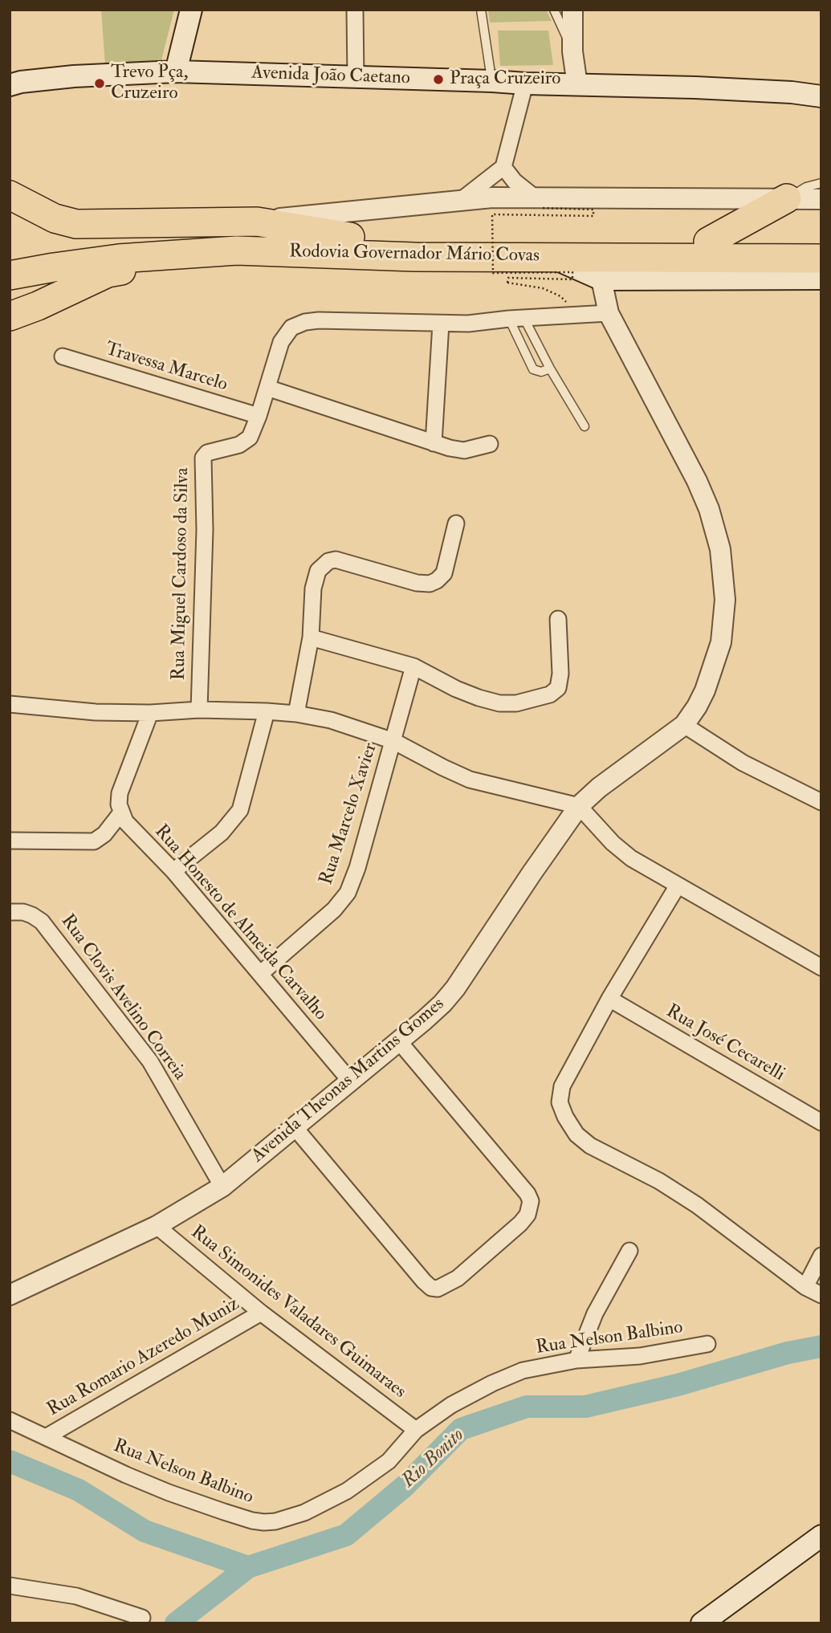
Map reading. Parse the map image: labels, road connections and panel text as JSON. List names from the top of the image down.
{
  "streets": {
    "highway": ["Rodovia Governador Mário Covas"],
    "main road": ["Avenida João Caetano"],
    "street": [
      "Travessa Marcelo",
      "Rua Miguel Cardoso da Silva",
      "Rua Marcelo Xavier",
      "Rua Honesto de Almeida Carvalho",
      "Rua Clovis Avelino Correia",
      "Rua José Cecarelli",
      "Avenida Theonas Martins Gomes",
      "Rua Simonides Valadares Guimaraes",
      "Rua Nelson Balbino",
      "Rua Romario Azeredo Muniz"
    ]
  },
  "crossings": [
    ["Travessa Marcelo", "Rua Miguel Cardoso da Silva"],
    ["Rua Miguel Cardoso da Silva", "Avenida Theonas Martins Gomes"],
    ["Rua Marcelo Xavier", "Rua Honesto de Almeida Carvalho"],
    ["Rua Honesto de Almeida Carvalho", "Avenida Theonas Martins Gomes"],
    ["Rua Clovis Avelino Correia", "Avenida Theonas Martins Gomes"],
    ["Avenida Theonas Martins Gomes", "Rua Simonides Valadares Guimaraes"],
    ["Rua Simonides Valadares Guimaraes", "Rua Nelson Balbino"],
    ["Rua Simonides Valadares Guimaraes", "Rua Romario Azeredo Muniz"],
    ["Rua Nelson Balbino", "Rua Romario Azeredo Muniz"]
  ],
  "water": ["Rio Bonito"],
  "places": ["Praça Cruzeiro", "Trevo Pça, Cruzeiro"]
}
